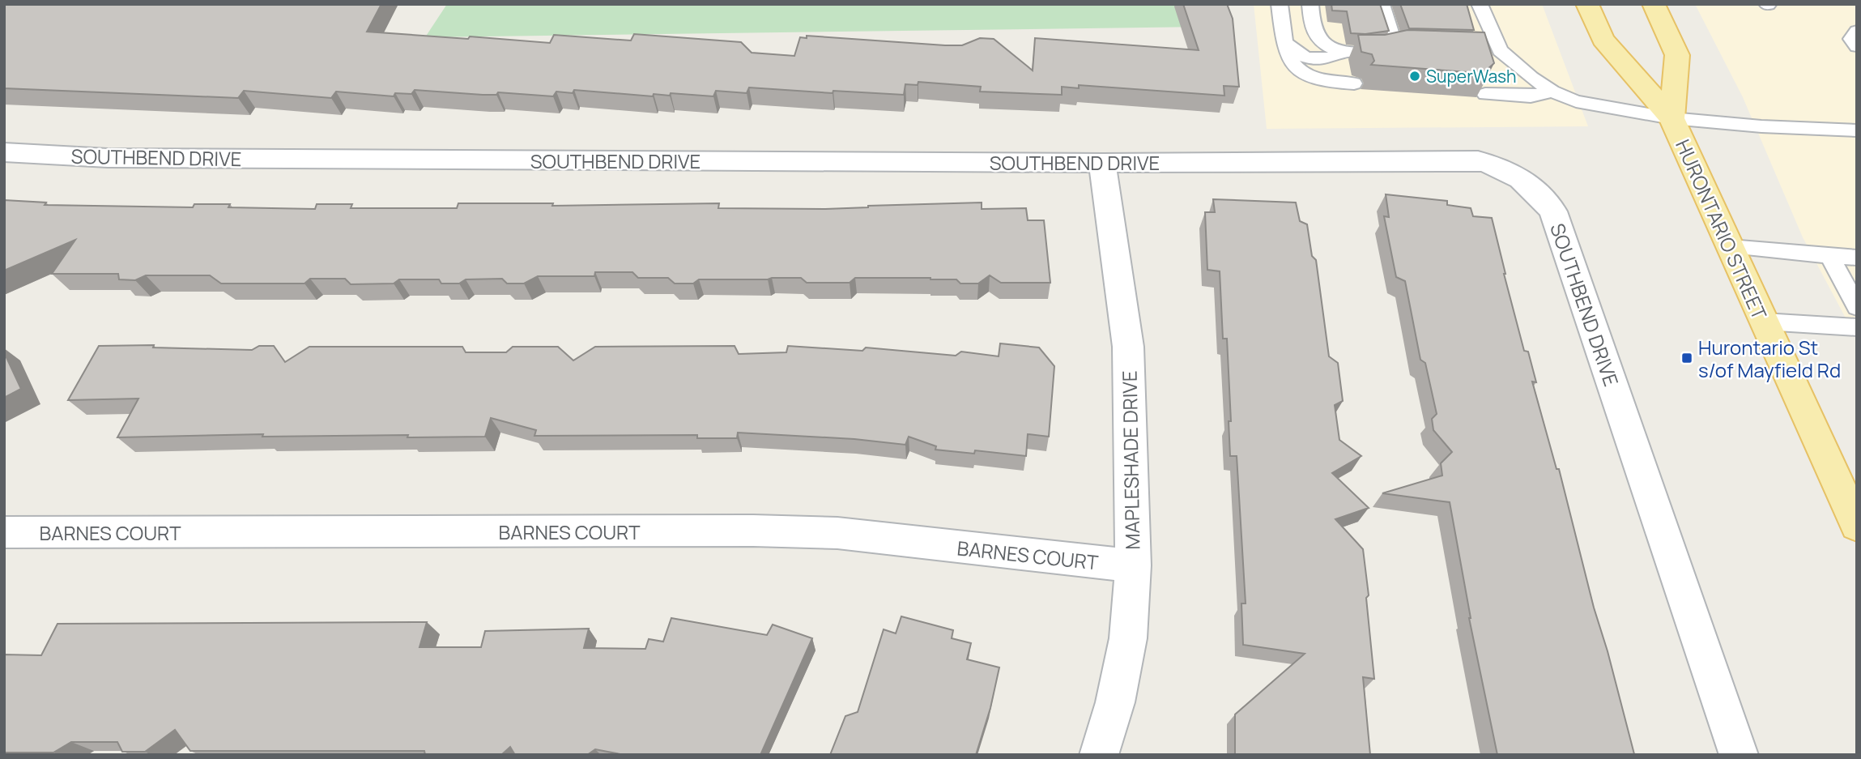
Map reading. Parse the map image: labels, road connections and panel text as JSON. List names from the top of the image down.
{
  "streets": {
    "main road": ["HURONTARIO STREET"],
    "street": ["SOUTHBEND DRIVE", "MAPLESHADE DRIVE", "BARNES COURT"]
  },
  "crossings": [
    ["SOUTHBEND DRIVE", "MAPLESHADE DRIVE"],
    ["MAPLESHADE DRIVE", "BARNES COURT"]
  ],
  "places": {
    "other": ["SuperWash"],
    "transit": ["Hurontario St s/of Mayfield Rd"]
  }
}
